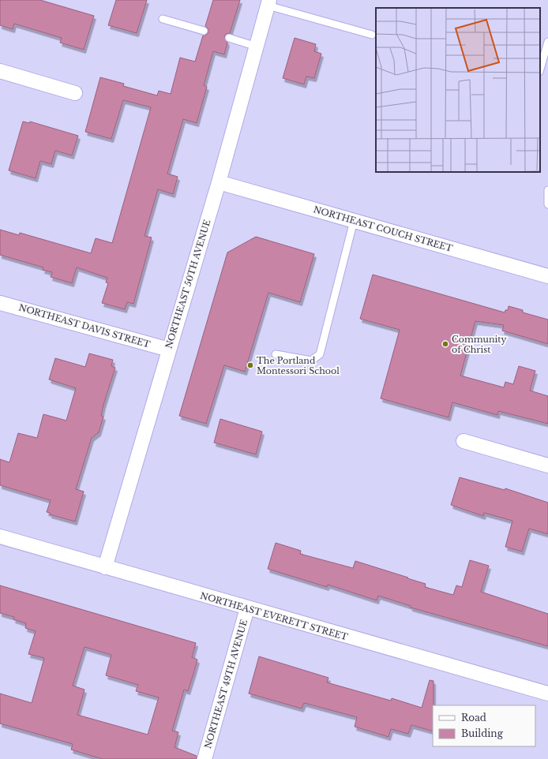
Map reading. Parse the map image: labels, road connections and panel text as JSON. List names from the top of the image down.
{
  "streets": {
    "street": [
      "NORTHEAST COUCH STREET",
      "NORTHEAST 50TH AVENUE",
      "NORTHEAST DAVIS STREET",
      "NORTHEAST EVERETT STREET",
      "NORTHEAST 49TH AVENUE"
    ]
  },
  "crossings": [
    ["NORTHEAST COUCH STREET", "NORTHEAST 50TH AVENUE"],
    ["NORTHEAST 50TH AVENUE", "NORTHEAST DAVIS STREET"],
    ["NORTHEAST 50TH AVENUE", "NORTHEAST EVERETT STREET"],
    ["NORTHEAST EVERETT STREET", "NORTHEAST 49TH AVENUE"]
  ],
  "places": ["Community of Christ", "The Portland Montessori School"],
  "legend": ["Road", "Building"]
}
